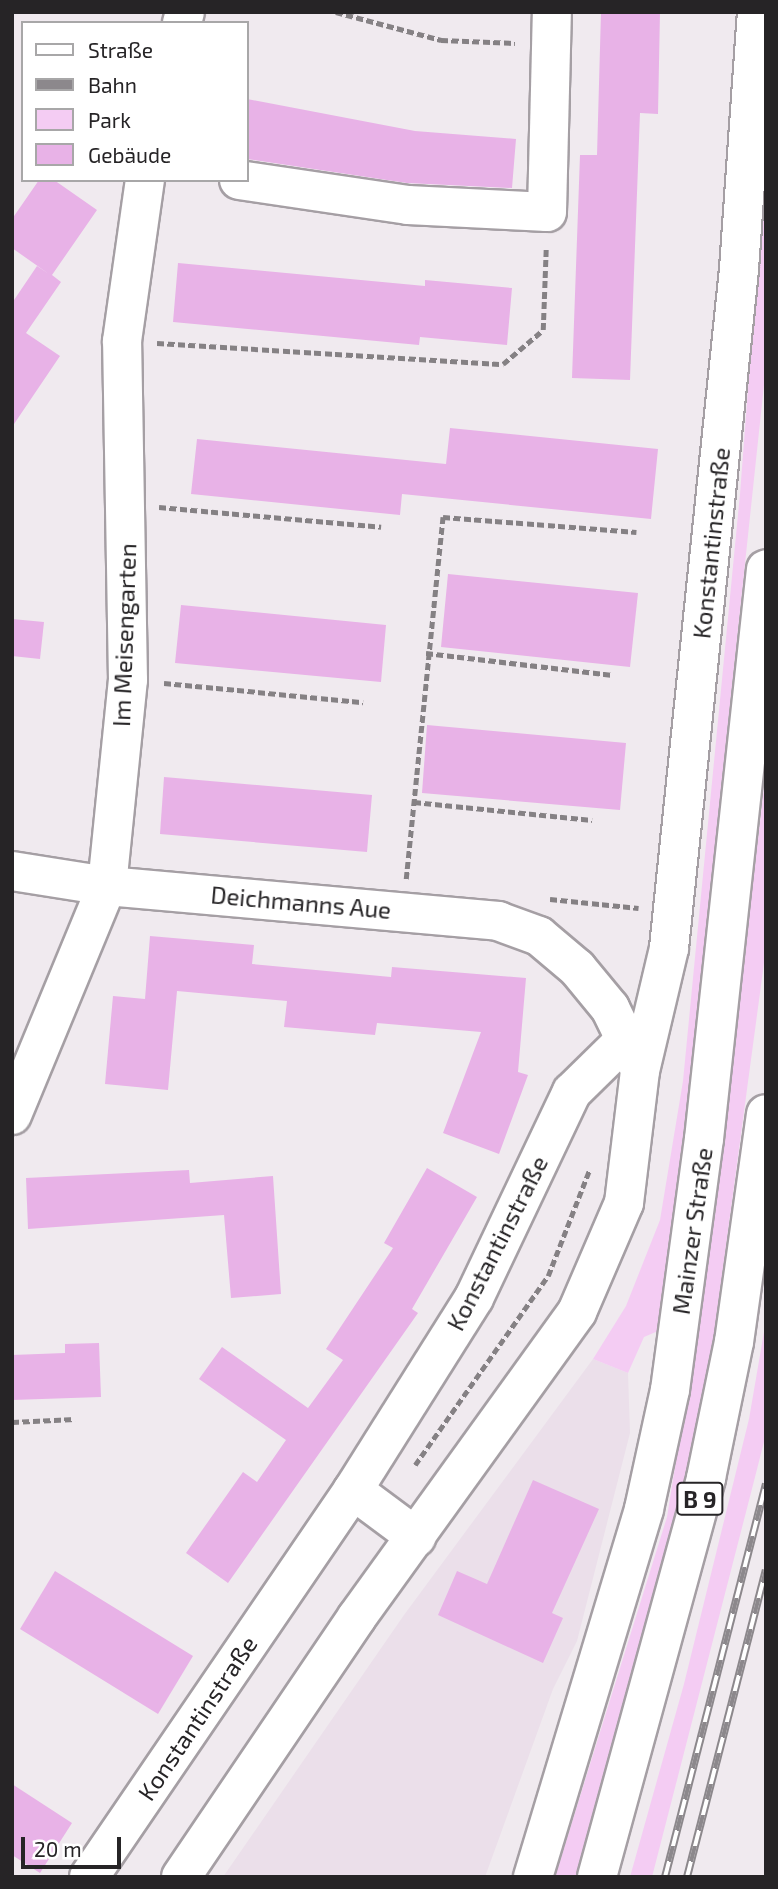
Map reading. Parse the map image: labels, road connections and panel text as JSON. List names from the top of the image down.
{
  "streets": {
    "street": [
      "Konstantinstraße",
      "Im Meisengarten",
      "Deichmanns Aue",
      "Mainzer Straße",
      "B 9"
    ]
  },
  "crossings": [
    ["Konstantinstraße", "Deichmanns Aue"],
    ["Im Meisengarten", "Deichmanns Aue"]
  ],
  "legend": [
    "Straße",
    "Bahn",
    "Park",
    "Gebäude"
  ],
  "scale_bar": "20 m"
}
